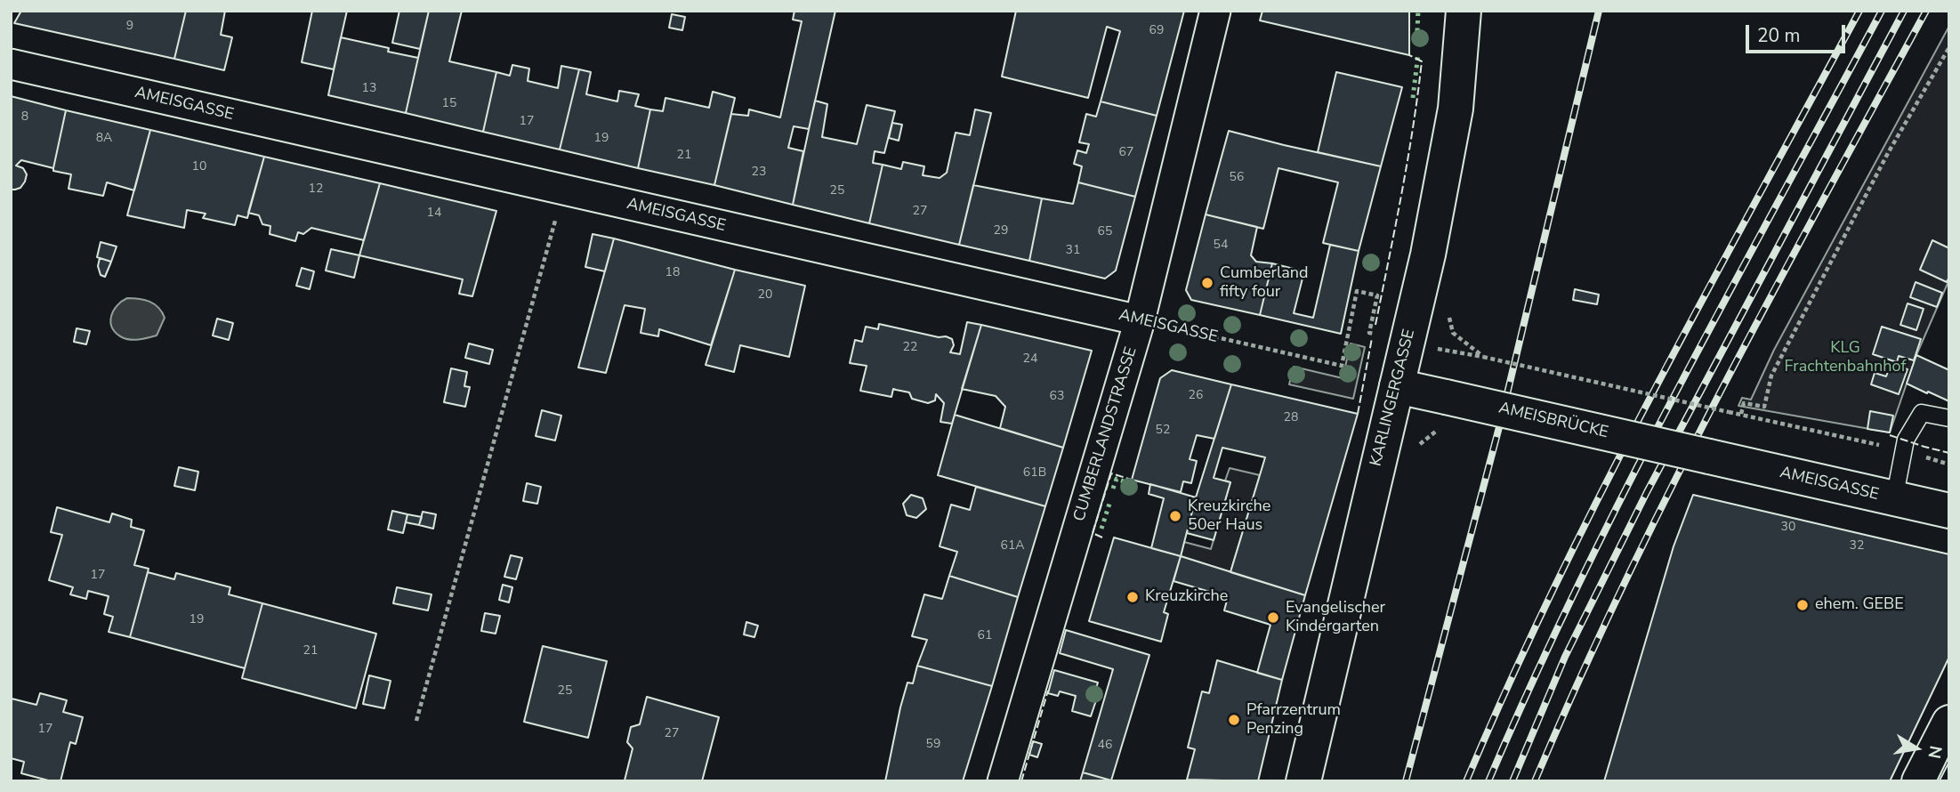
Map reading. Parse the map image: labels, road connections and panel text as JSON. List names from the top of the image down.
{
  "streets": {
    "main road": ["AMEISGASSE", "KARLINGERGASSE", "AMEISBRÜCKE"],
    "street": ["CUMBERLANDSTRASSE"]
  },
  "crossings": [
    ["AMEISGASSE", "AMEISBRÜCKE"],
    ["AMEISGASSE", "CUMBERLANDSTRASSE"],
    ["KARLINGERGASSE", "AMEISBRÜCKE"]
  ],
  "parks": ["KLG Frachtenbahnhof"],
  "places": [
    "Cumberland fifty four",
    "Kreuzkirche 50er Haus",
    "Kreuzkirche",
    "ehem. GEBE",
    "Evangelischer Kindergarten",
    "Pfarrzentrum Penzing"
  ],
  "house_numbers": [
    "9",
    "69",
    "13",
    "15",
    "8",
    "17",
    "8A",
    "19",
    "67",
    "21",
    "10",
    "23",
    "56",
    "12",
    "25",
    "27",
    "14",
    "29",
    "65",
    "54",
    "31",
    "18",
    "20",
    "22",
    "24",
    "26",
    "63",
    "28",
    "52",
    "61B",
    "30",
    "61A",
    "32",
    "17",
    "19",
    "61",
    "21",
    "25",
    "17",
    "27",
    "59",
    "46"
  ],
  "scale_bar": "20 m",
  "north": "right"
}
